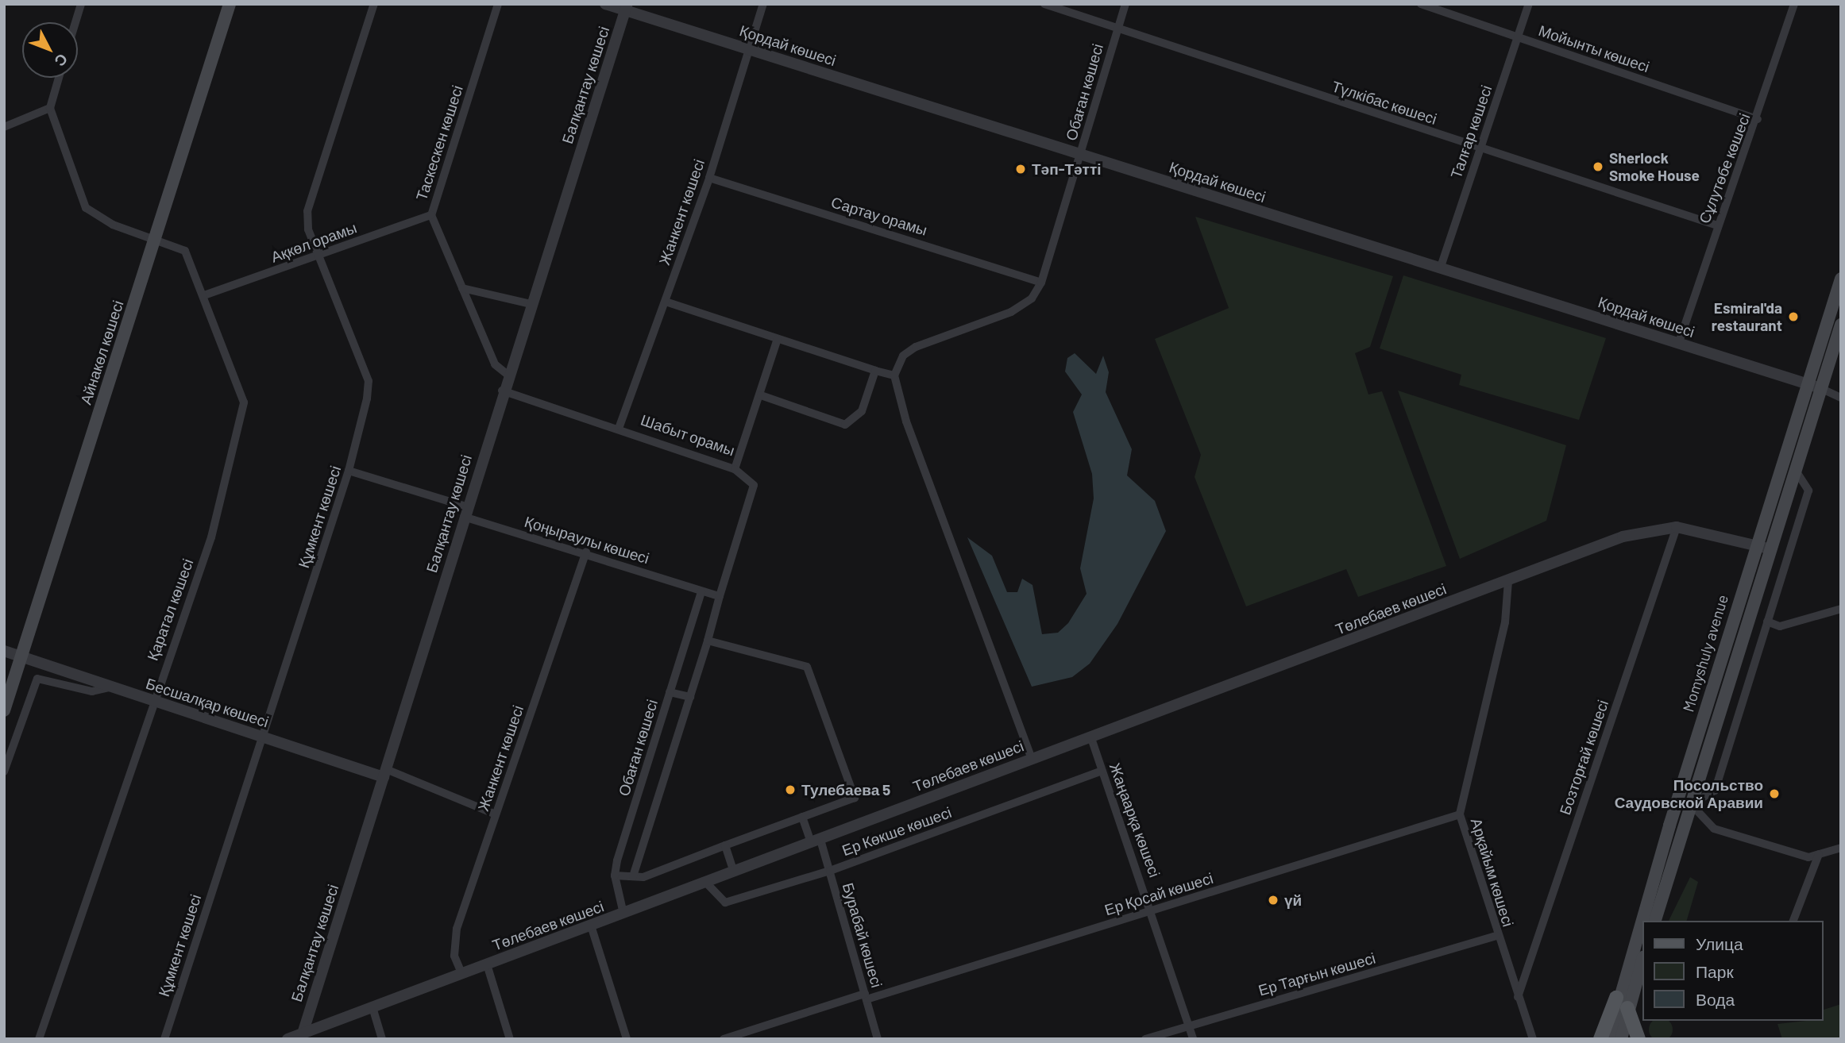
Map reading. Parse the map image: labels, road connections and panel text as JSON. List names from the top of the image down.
{
  "streets": {
    "main road": ["Айнакөл көшесі", "Momyshuly avenue"],
    "street": [
      "Қордай көшесі",
      "Мойынты көшесі",
      "Балқантау көшесі",
      "Обаған көшесі",
      "Түлкібас көшесі",
      "Талғар көшесі",
      "Таскескен көшесі",
      "Сұлутөбе көшесі",
      "Жанкент көшесі",
      "Сартау орамы",
      "Ақкөл орамы",
      "Шабыт орамы",
      "Құмкент көшесі",
      "Қоңыраулы көшесі",
      "Төлебаев көшесі",
      "Қаратал көшесі",
      "Бесшалқар көшесі",
      "Бозторғай көшесі",
      "Жаңаарқа көшесі",
      "Ер Көкше көшесі",
      "Арқайым көшесі",
      "Ер Қосай көшесі",
      "Бурабай көшесі",
      "Ер Тарғын көшесі"
    ]
  },
  "crossings": [
    ["Қордай көшесі", "Балқантау көшесі"],
    ["Қордай көшесі", "Обаған көшесі"],
    ["Қордай көшесі", "Талғар көшесі"],
    ["Қордай көшесі", "Сұлутөбе көшесі"],
    ["Қордай көшесі", "Жанкент көшесі"],
    ["Қордай көшесі", "Momyshuly avenue"],
    ["Мойынты көшесі", "Талғар көшесі"],
    ["Мойынты көшесі", "Сұлутөбе көшесі"],
    ["Балқантау көшесі", "Таскескен көшесі"],
    ["Балқантау көшесі", "Шабыт орамы"],
    ["Балқантау көшесі", "Қоңыраулы көшесі"],
    ["Балқантау көшесі", "Төлебаев көшесі"],
    ["Балқантау көшесі", "Бесшалқар көшесі"],
    ["Обаған көшесі", "Түлкібас көшесі"],
    ["Обаған көшесі", "Сартау орамы"],
    ["Обаған көшесі", "Қоңыраулы көшесі"],
    ["Обаған көшесі", "Төлебаев көшесі"],
    ["Түлкібас көшесі", "Талғар көшесі"],
    ["Түлкібас көшесі", "Сұлутөбе көшесі"],
    ["Таскескен көшесі", "Ақкөл орамы"],
    ["Жанкент көшесі", "Сартау орамы"],
    ["Жанкент көшесі", "Шабыт орамы"],
    ["Жанкент көшесі", "Қоңыраулы көшесі"],
    ["Жанкент көшесі", "Төлебаев көшесі"],
    ["Ақкөл орамы", "Құмкент көшесі"],
    ["Ақкөл орамы", "Қаратал көшесі"],
    ["Айнакөл көшесі", "Қаратал көшесі"],
    ["Айнакөл көшесі", "Бесшалқар көшесі"],
    ["Құмкент көшесі", "Қоңыраулы көшесі"],
    ["Құмкент көшесі", "Бесшалқар көшесі"],
    ["Төлебаев көшесі", "Momyshuly avenue"],
    ["Төлебаев көшесі", "Бозторғай көшесі"],
    ["Төлебаев көшесі", "Жаңаарқа көшесі"],
    ["Төлебаев көшесі", "Ер Көкше көшесі"],
    ["Төлебаев көшесі", "Арқайым көшесі"],
    ["Төлебаев көшесі", "Бурабай көшесі"],
    ["Қаратал көшесі", "Бесшалқар көшесі"],
    ["Бозторғай көшесі", "Арқайым көшесі"],
    ["Жаңаарқа көшесі", "Ер Көкше көшесі"],
    ["Жаңаарқа көшесі", "Ер Қосай көшесі"],
    ["Жаңаарқа көшесі", "Ер Тарғын көшесі"],
    ["Ер Көкше көшесі", "Бурабай көшесі"],
    ["Арқайым көшесі", "Ер Қосай көшесі"],
    ["Арқайым көшесі", "Ер Тарғын көшесі"],
    ["Ер Қосай көшесі", "Бурабай көшесі"]
  ],
  "places": [
    "Sherlock Smoke House",
    "Тәп-Тәтті",
    "Esmiral'da restaurant",
    "Тулебаева 5",
    "Посольство Саудовской Аравии",
    "үй"
  ],
  "legend": ["Улица", "Парк", "Вода"],
  "north": "bottom right"
}
